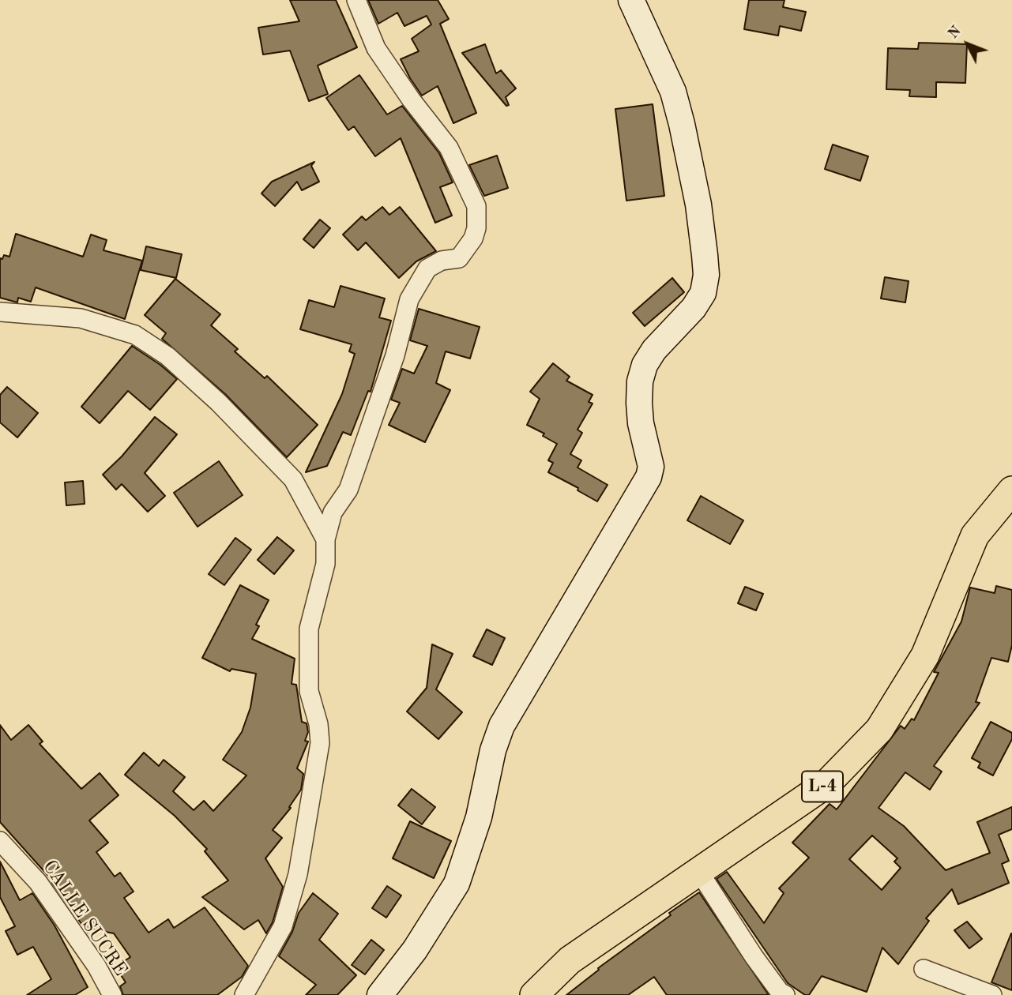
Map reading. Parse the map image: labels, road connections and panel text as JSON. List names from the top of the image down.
{
  "streets": {
    "main road": ["L-4"],
    "street": ["CALLE SUCRE"]
  },
  "north": "top left"
}
